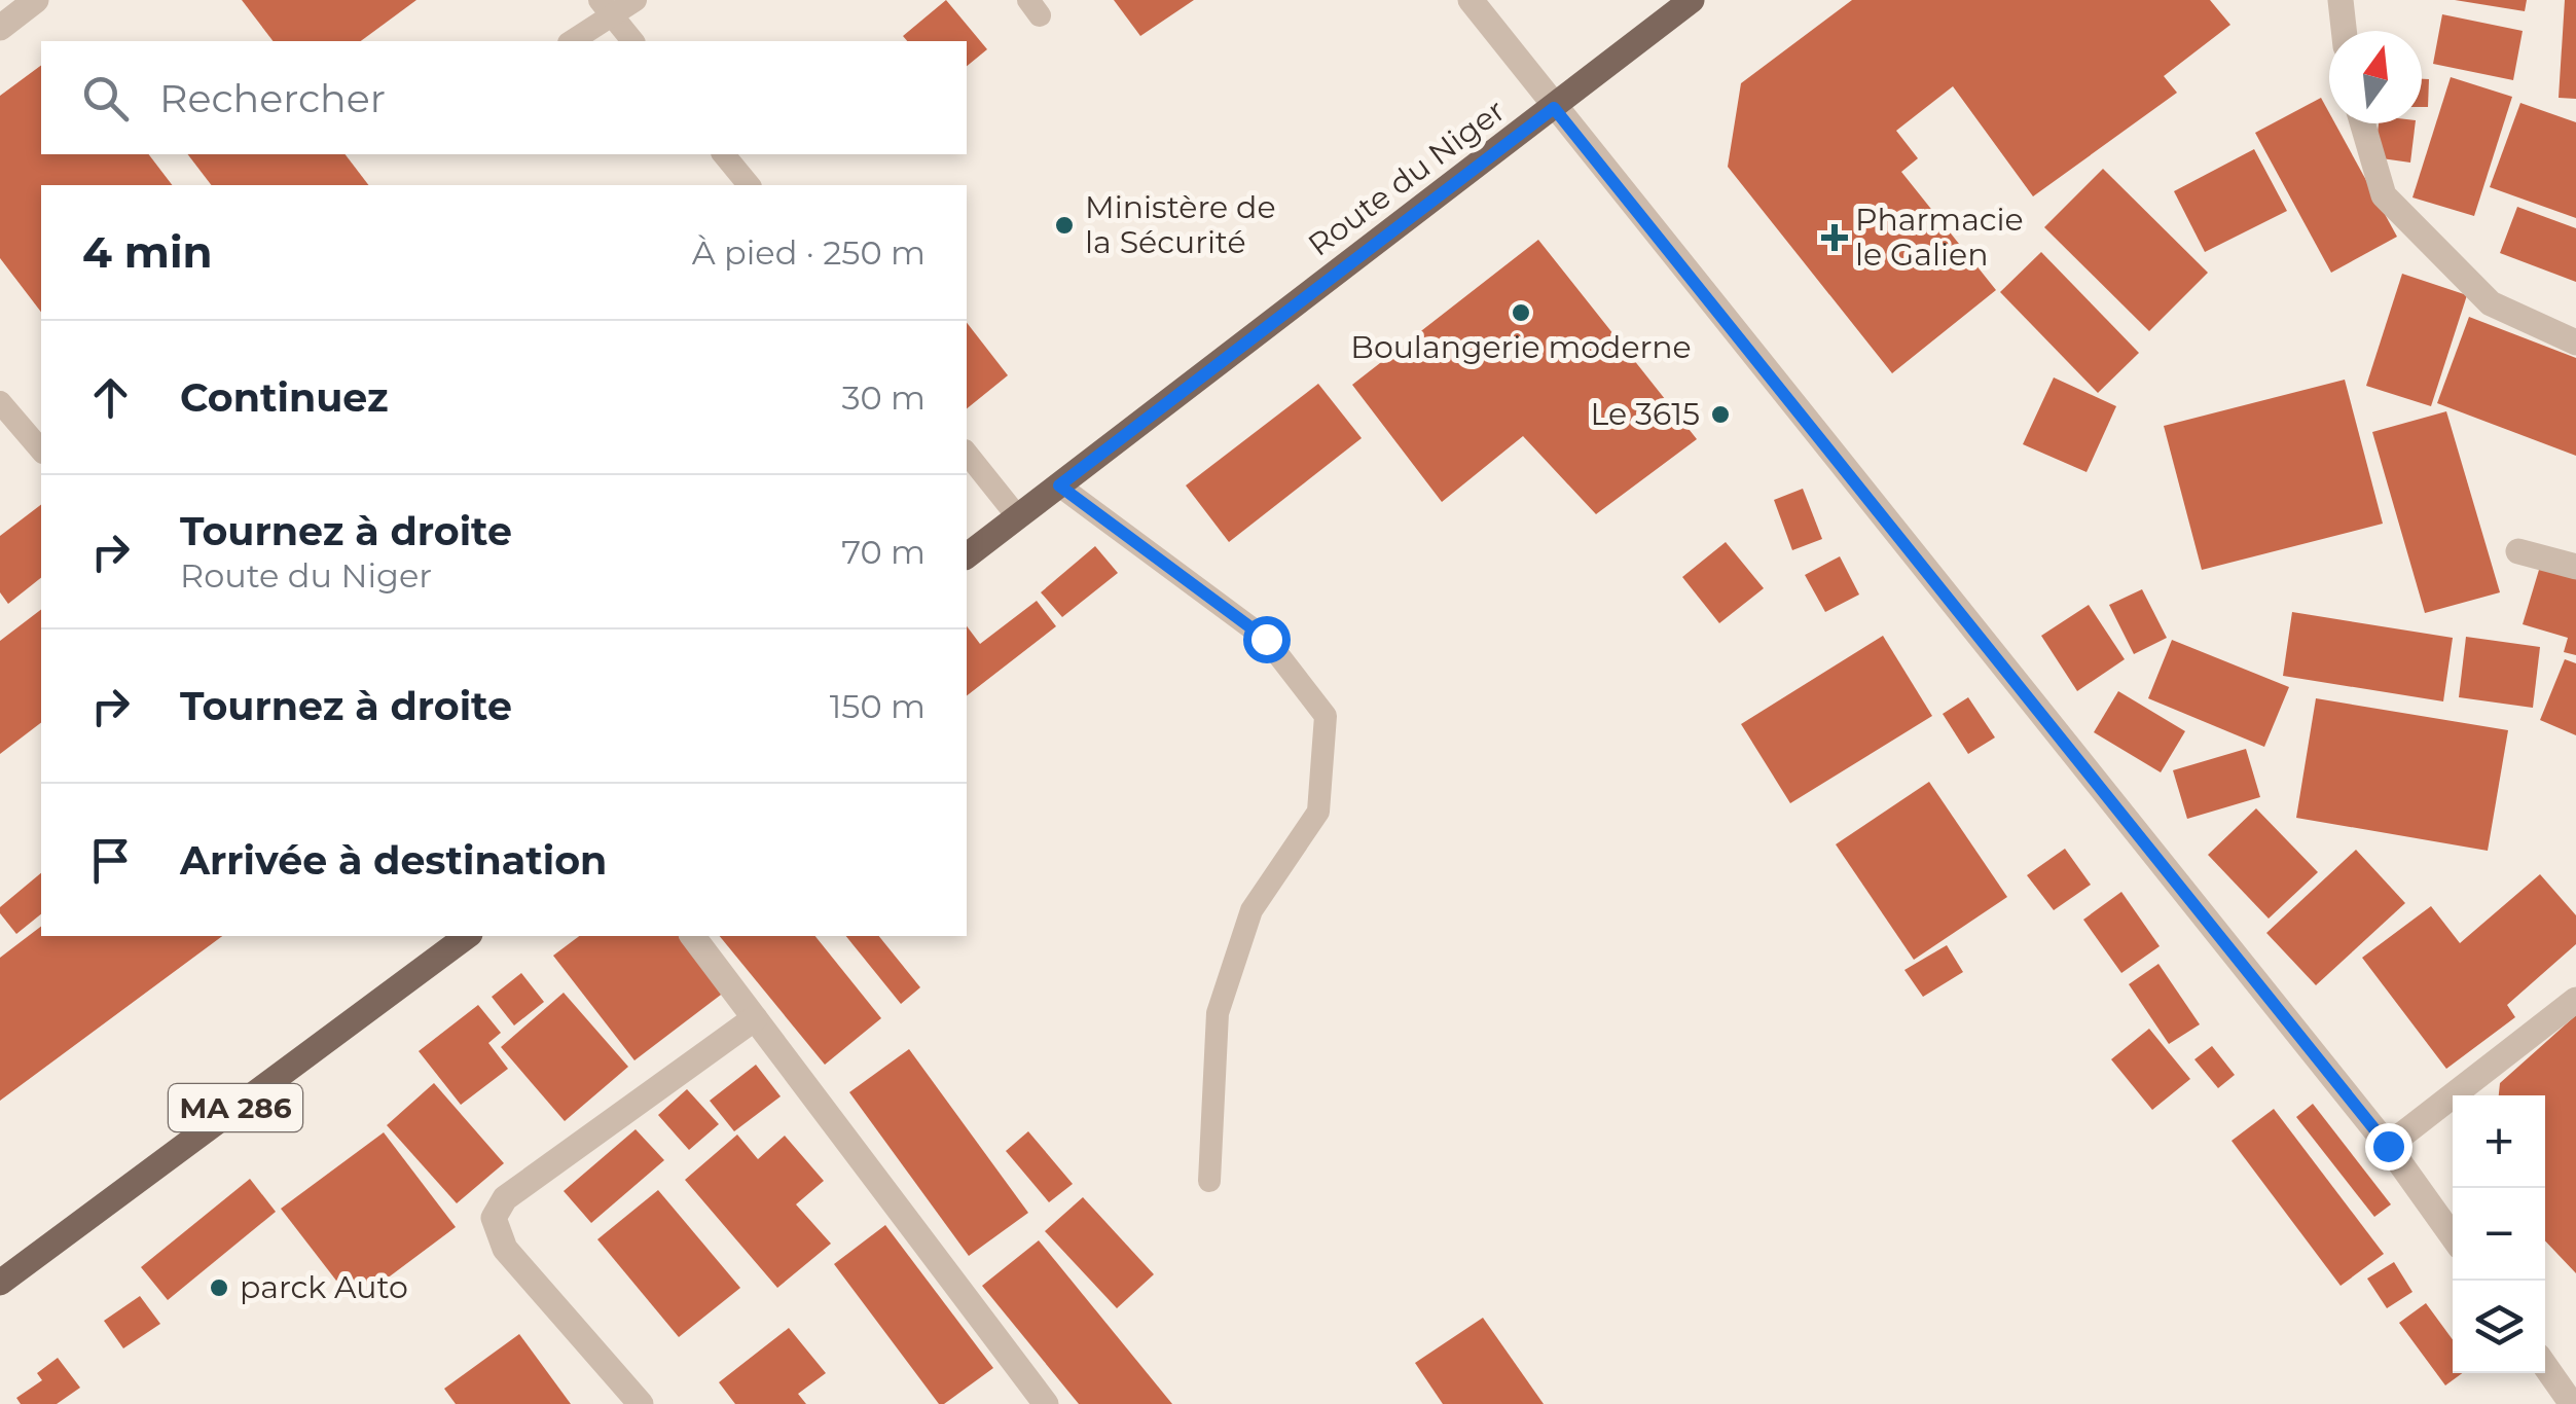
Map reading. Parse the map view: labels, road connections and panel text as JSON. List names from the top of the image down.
{
  "streets": {
    "main road": ["Route du Niger", "MA 286"]
  },
  "places": {
    "other": [
      "Ministère de la Sécurité",
      "Boulangerie moderne",
      "Le 3615",
      "parck Auto"
    ],
    "health": ["Pharmacie le Galien"]
  },
  "north": "top",
  "page": {
    "search": "Rechercher",
    "heading": ["4 min", "À pied · 250 m"],
    "list": [
      ["Continuez", "30 m"],
      ["Tournez à droite", "Route du Niger", "70 m"],
      ["Tournez à droite", "150 m"],
      "Arrivée à destination"
    ],
    "map_buttons": ["+", "−"]
  }
}
